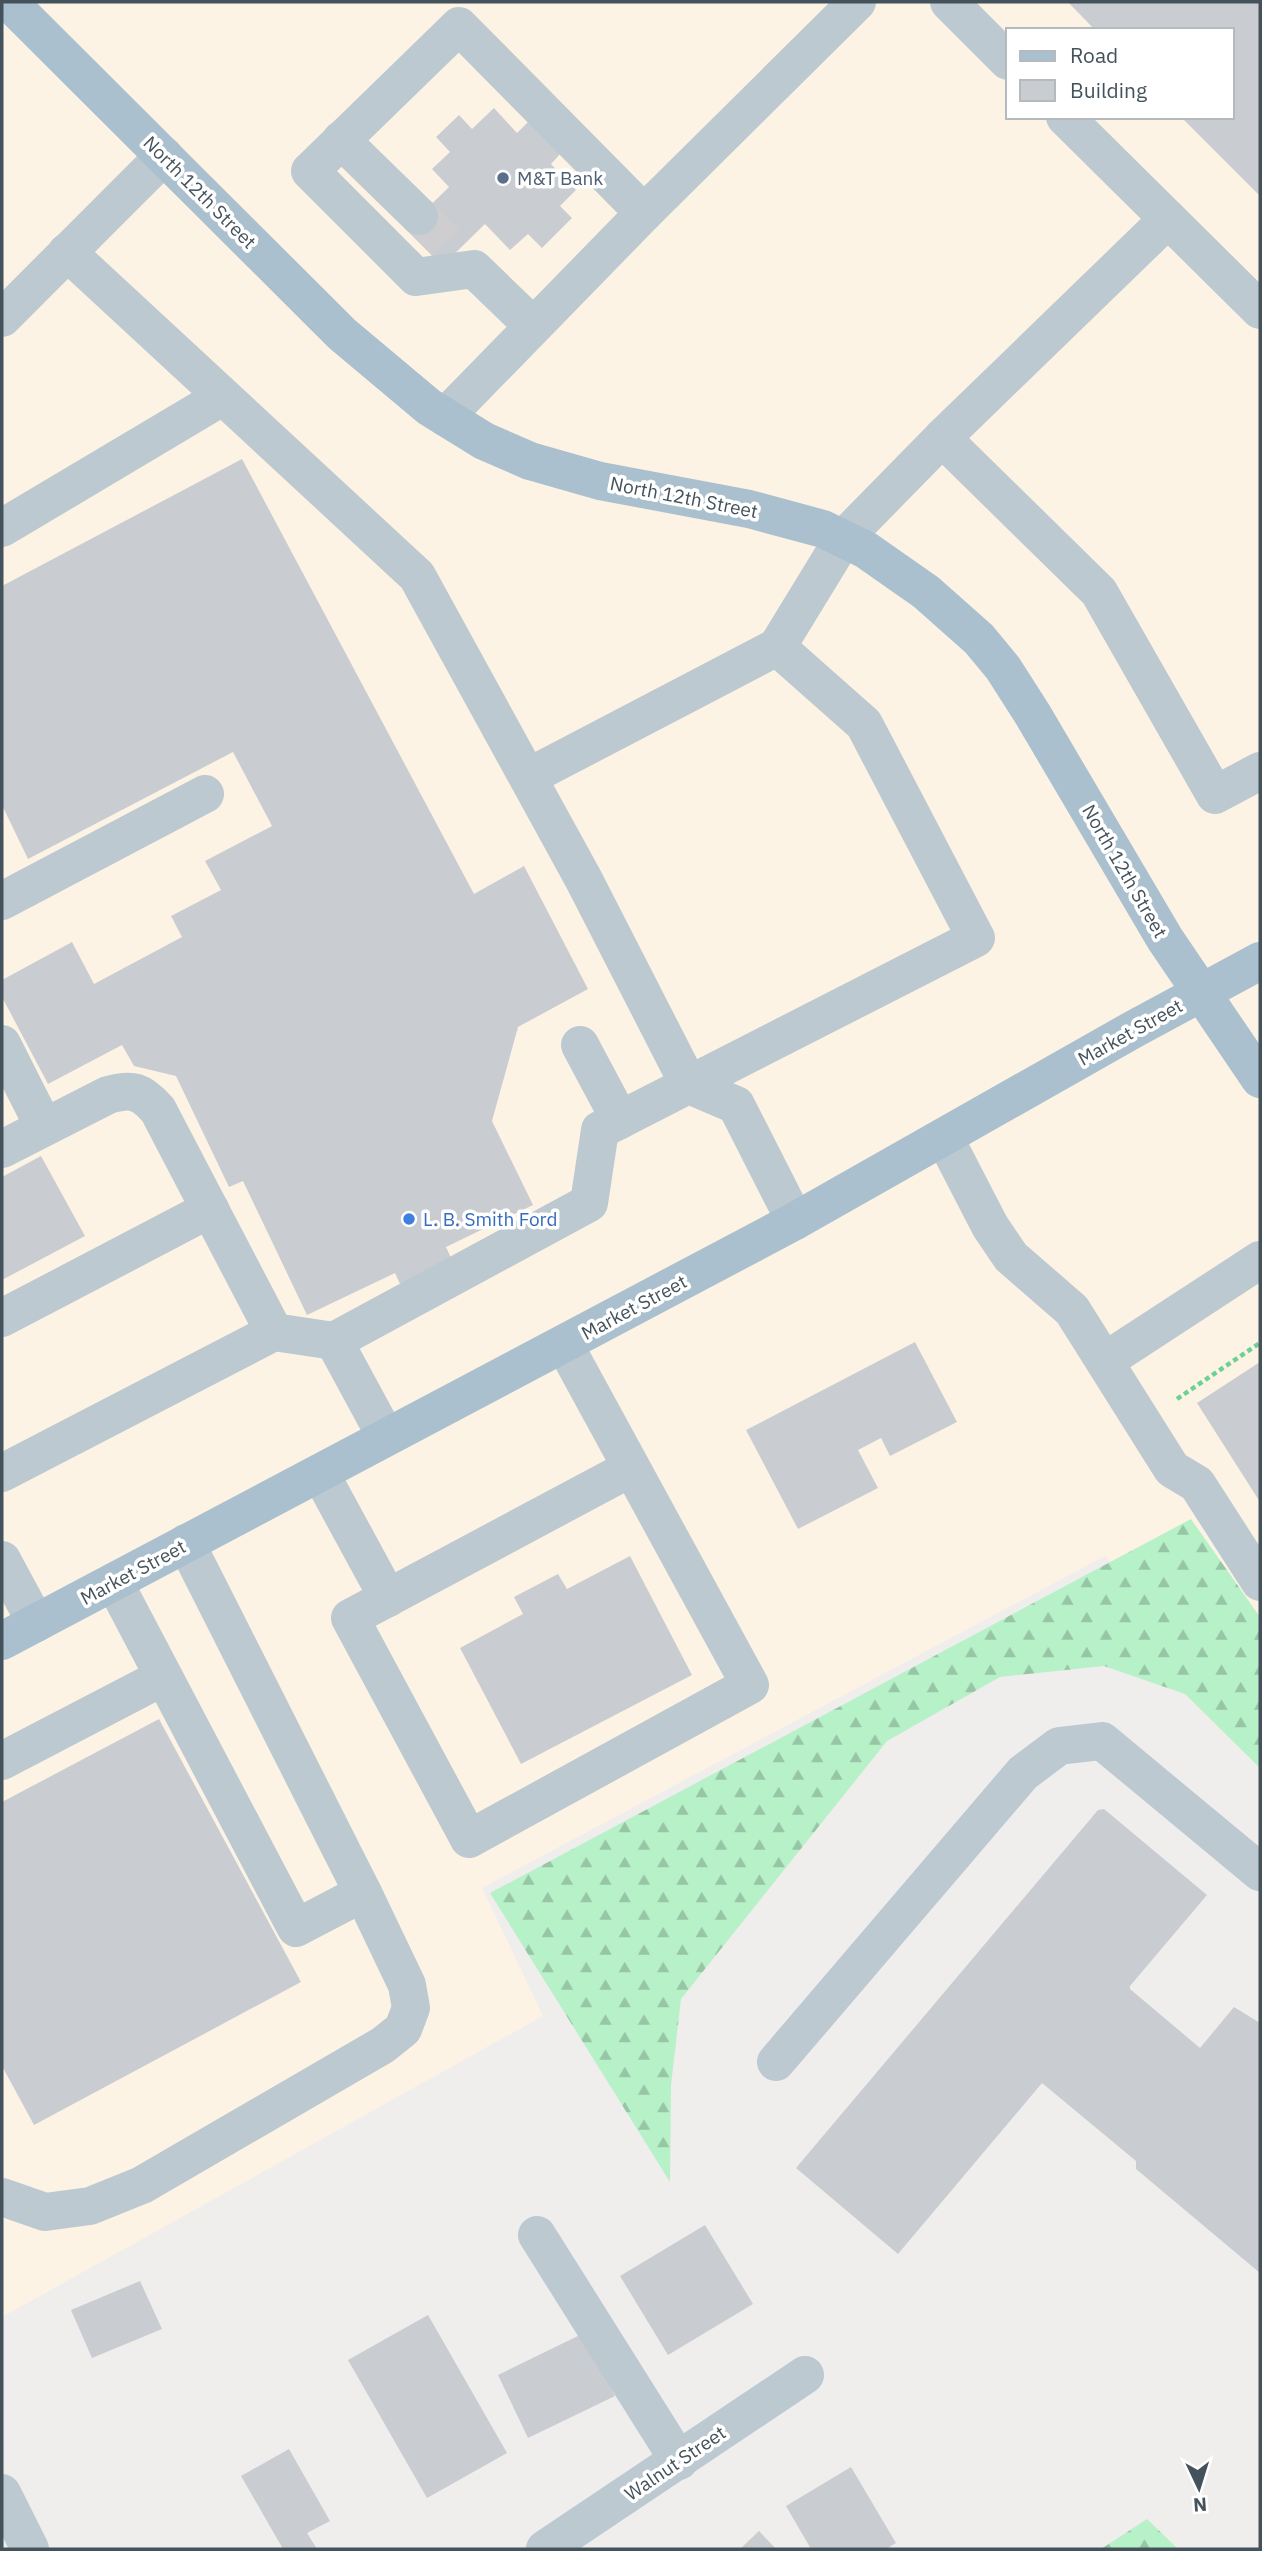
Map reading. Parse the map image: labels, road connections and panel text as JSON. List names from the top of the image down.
{
  "streets": {
    "main road": ["North 12th Street", "Market Street"],
    "street": ["Walnut Street"]
  },
  "crossings": [
    ["North 12th Street", "Market Street"]
  ],
  "places": ["M&T Bank", "L. B. Smith Ford"],
  "legend": ["Road", "Building"],
  "north": "bottom"
}
